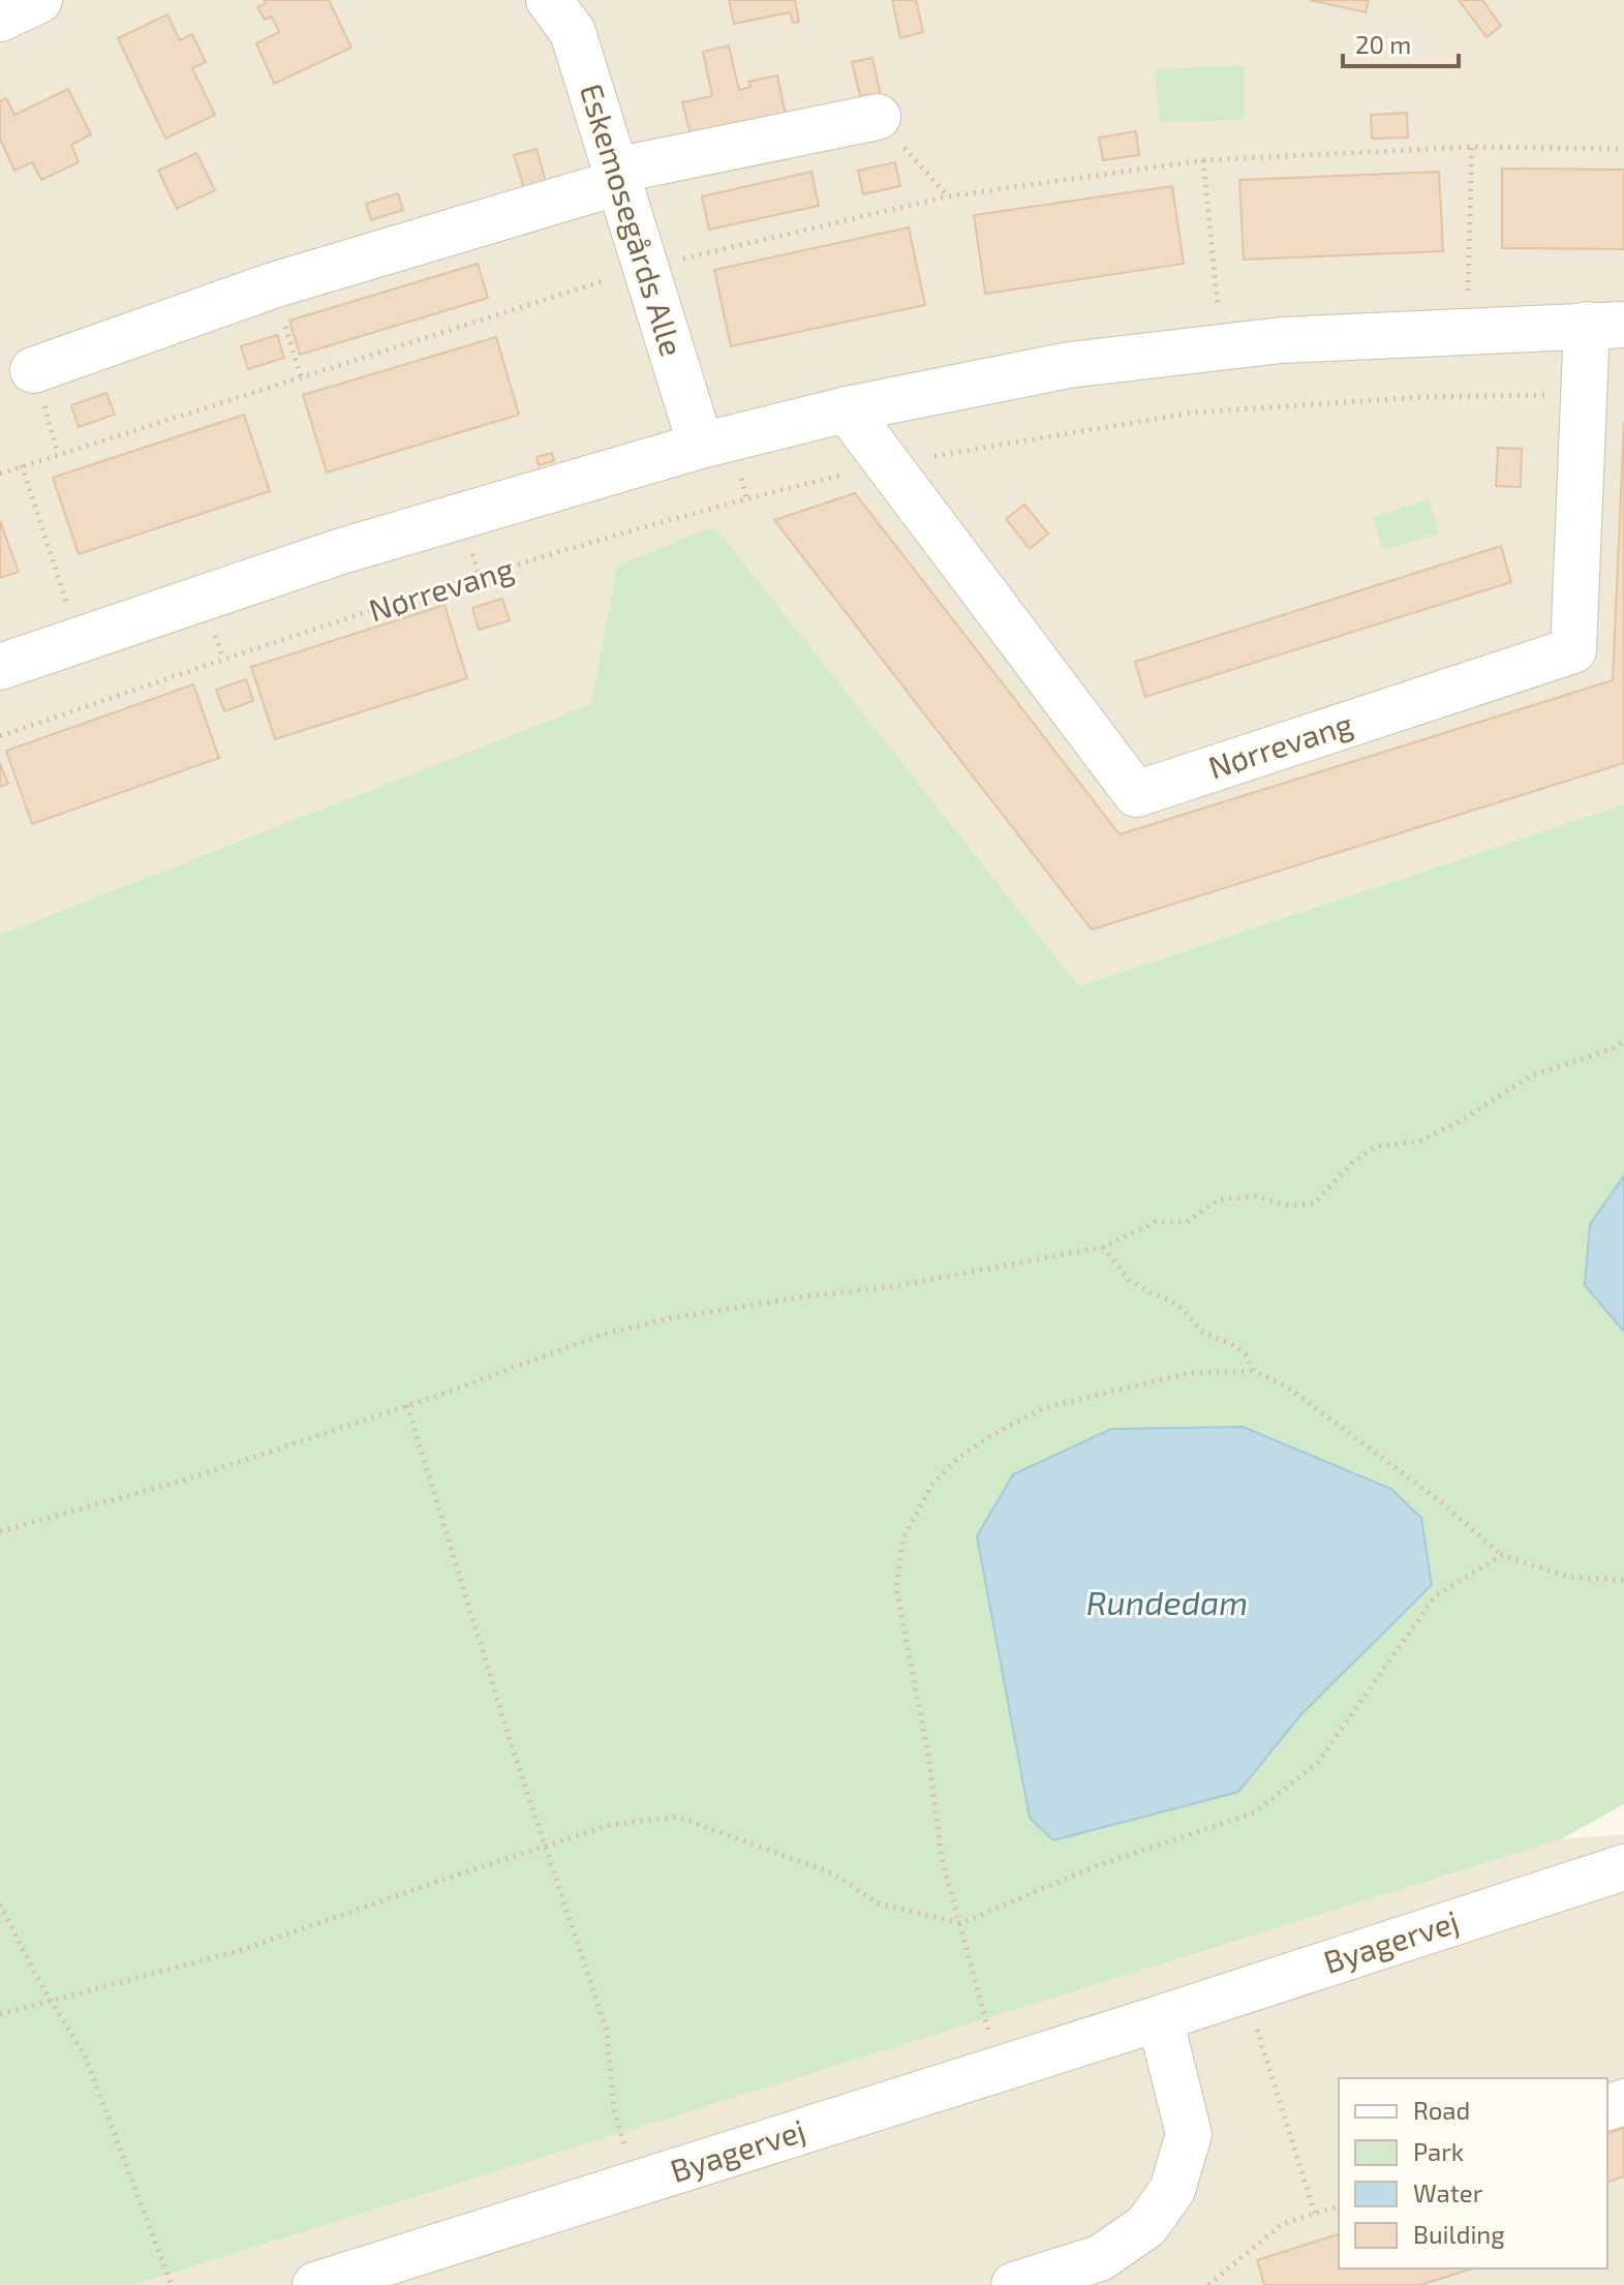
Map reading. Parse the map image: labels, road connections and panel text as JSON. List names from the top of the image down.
{
  "streets": {
    "street": ["Eskemosegårds Alle", "Nørrevang", "Byagervej"]
  },
  "crossings": [
    ["Eskemosegårds Alle", "Nørrevang"]
  ],
  "water": ["Rundedam"],
  "legend": [
    "Road",
    "Park",
    "Water",
    "Building"
  ],
  "scale_bar": "20 m"
}
